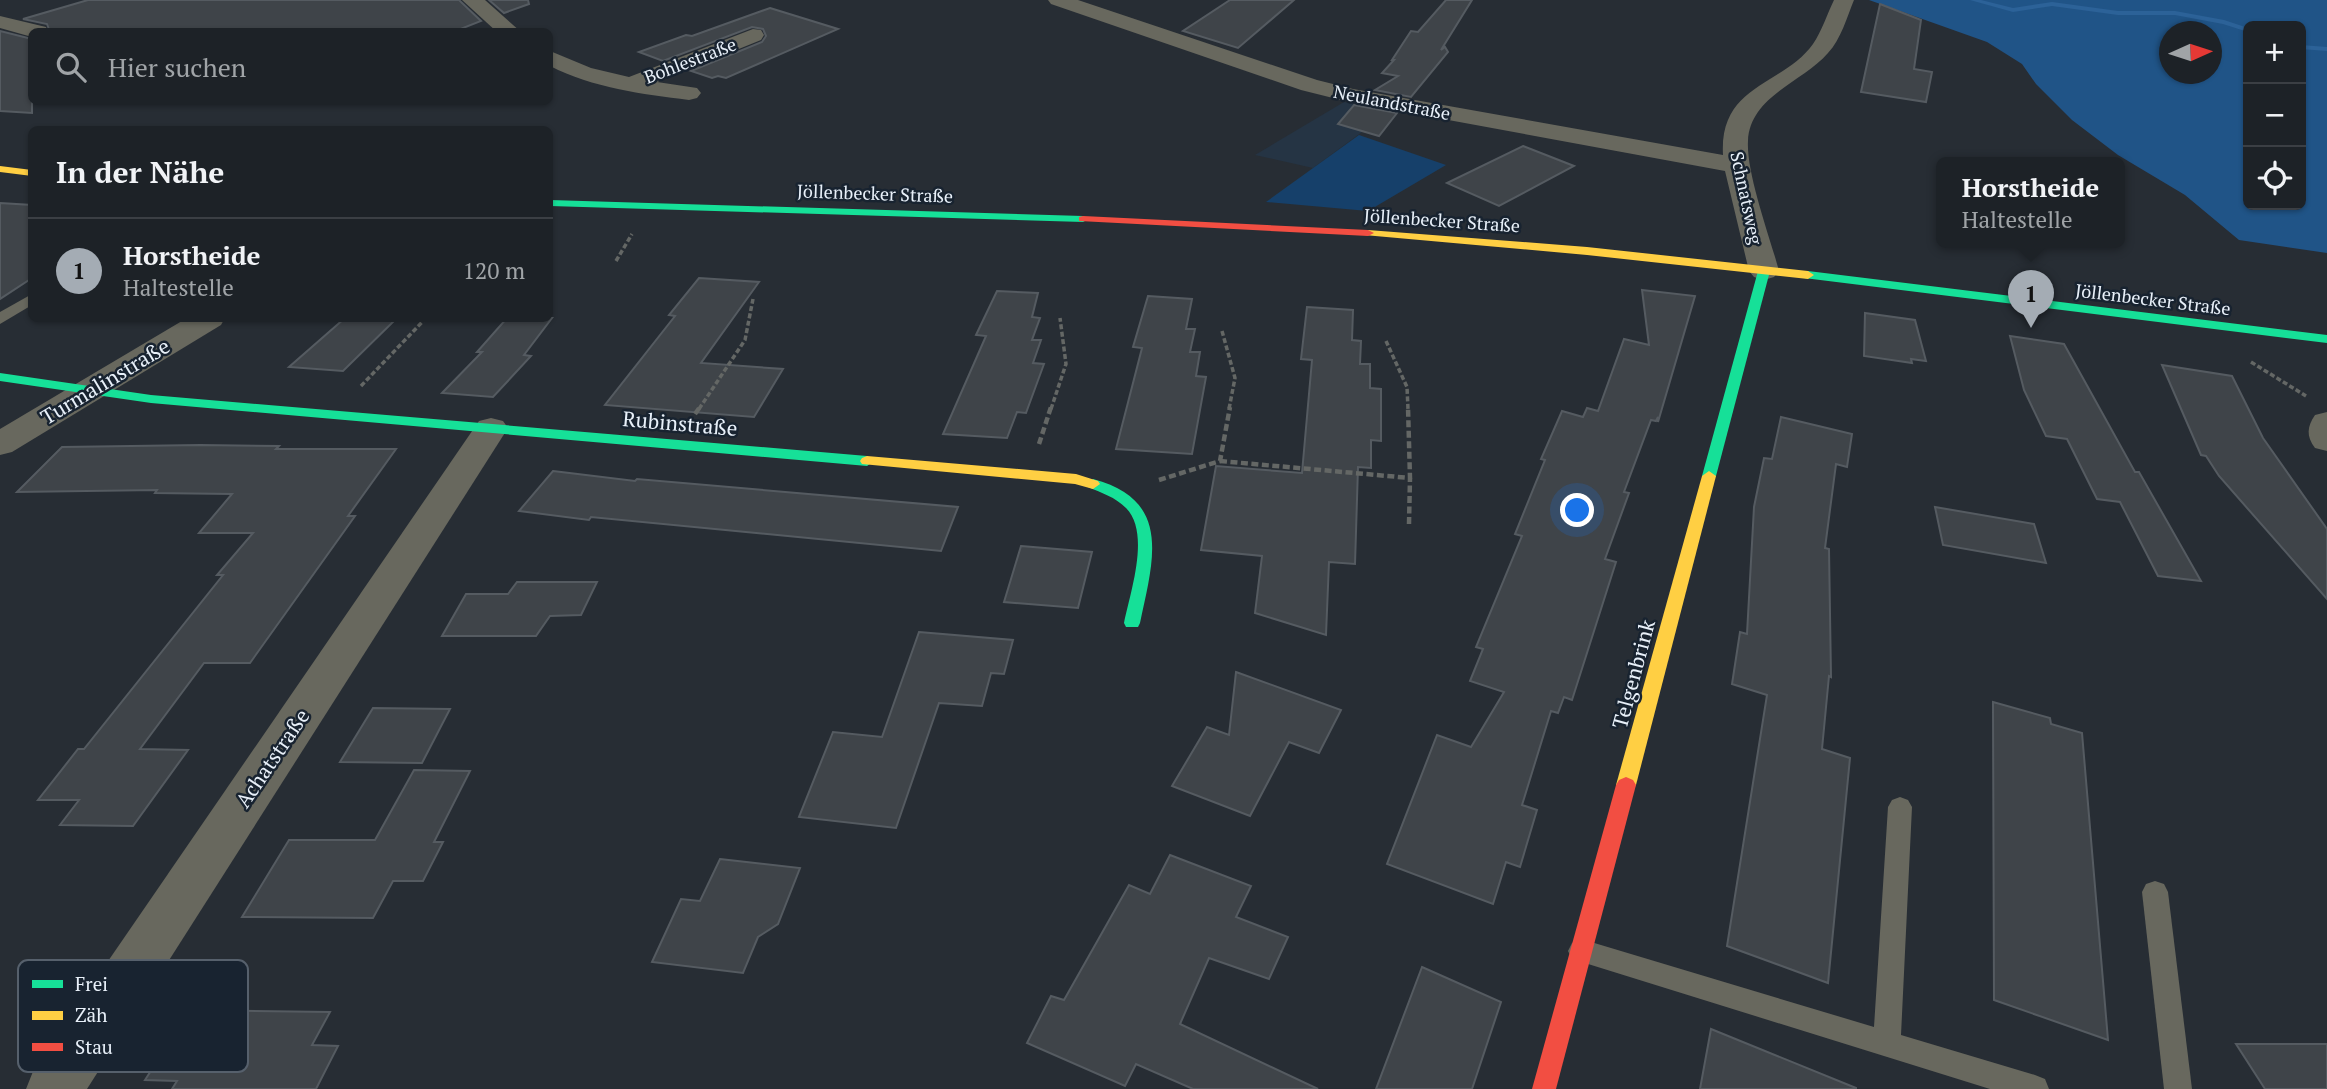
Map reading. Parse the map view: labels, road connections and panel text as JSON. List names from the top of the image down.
{
  "streets": {
    "street": [
      "Bohlestraße",
      "Neulandstraße",
      "Jöllenbecker Straße",
      "Schnatsweg",
      "Turmalinstraße",
      "Rubinstraße",
      "Telgenbrink",
      "Achatstraße"
    ]
  },
  "crossings": [
    ["Neulandstraße", "Schnatsweg"],
    ["Jöllenbecker Straße", "Schnatsweg"],
    ["Jöllenbecker Straße", "Telgenbrink"],
    ["Schnatsweg", "Telgenbrink"],
    ["Turmalinstraße", "Rubinstraße"],
    ["Rubinstraße", "Achatstraße"]
  ],
  "legend": ["Frei", "Zäh", "Stau"],
  "north": "right",
  "page": {
    "map_buttons": ["+", "−"],
    "search": "Hier suchen",
    "heading": "In der Nähe",
    "popup": ["Horstheide", "Haltestelle"],
    "list": [
      {
        "mark": "1",
        "name": "Horstheide",
        "note": "Haltestelle",
        "value": "120 m"
      }
    ],
    "pins": "1"
  }
}
